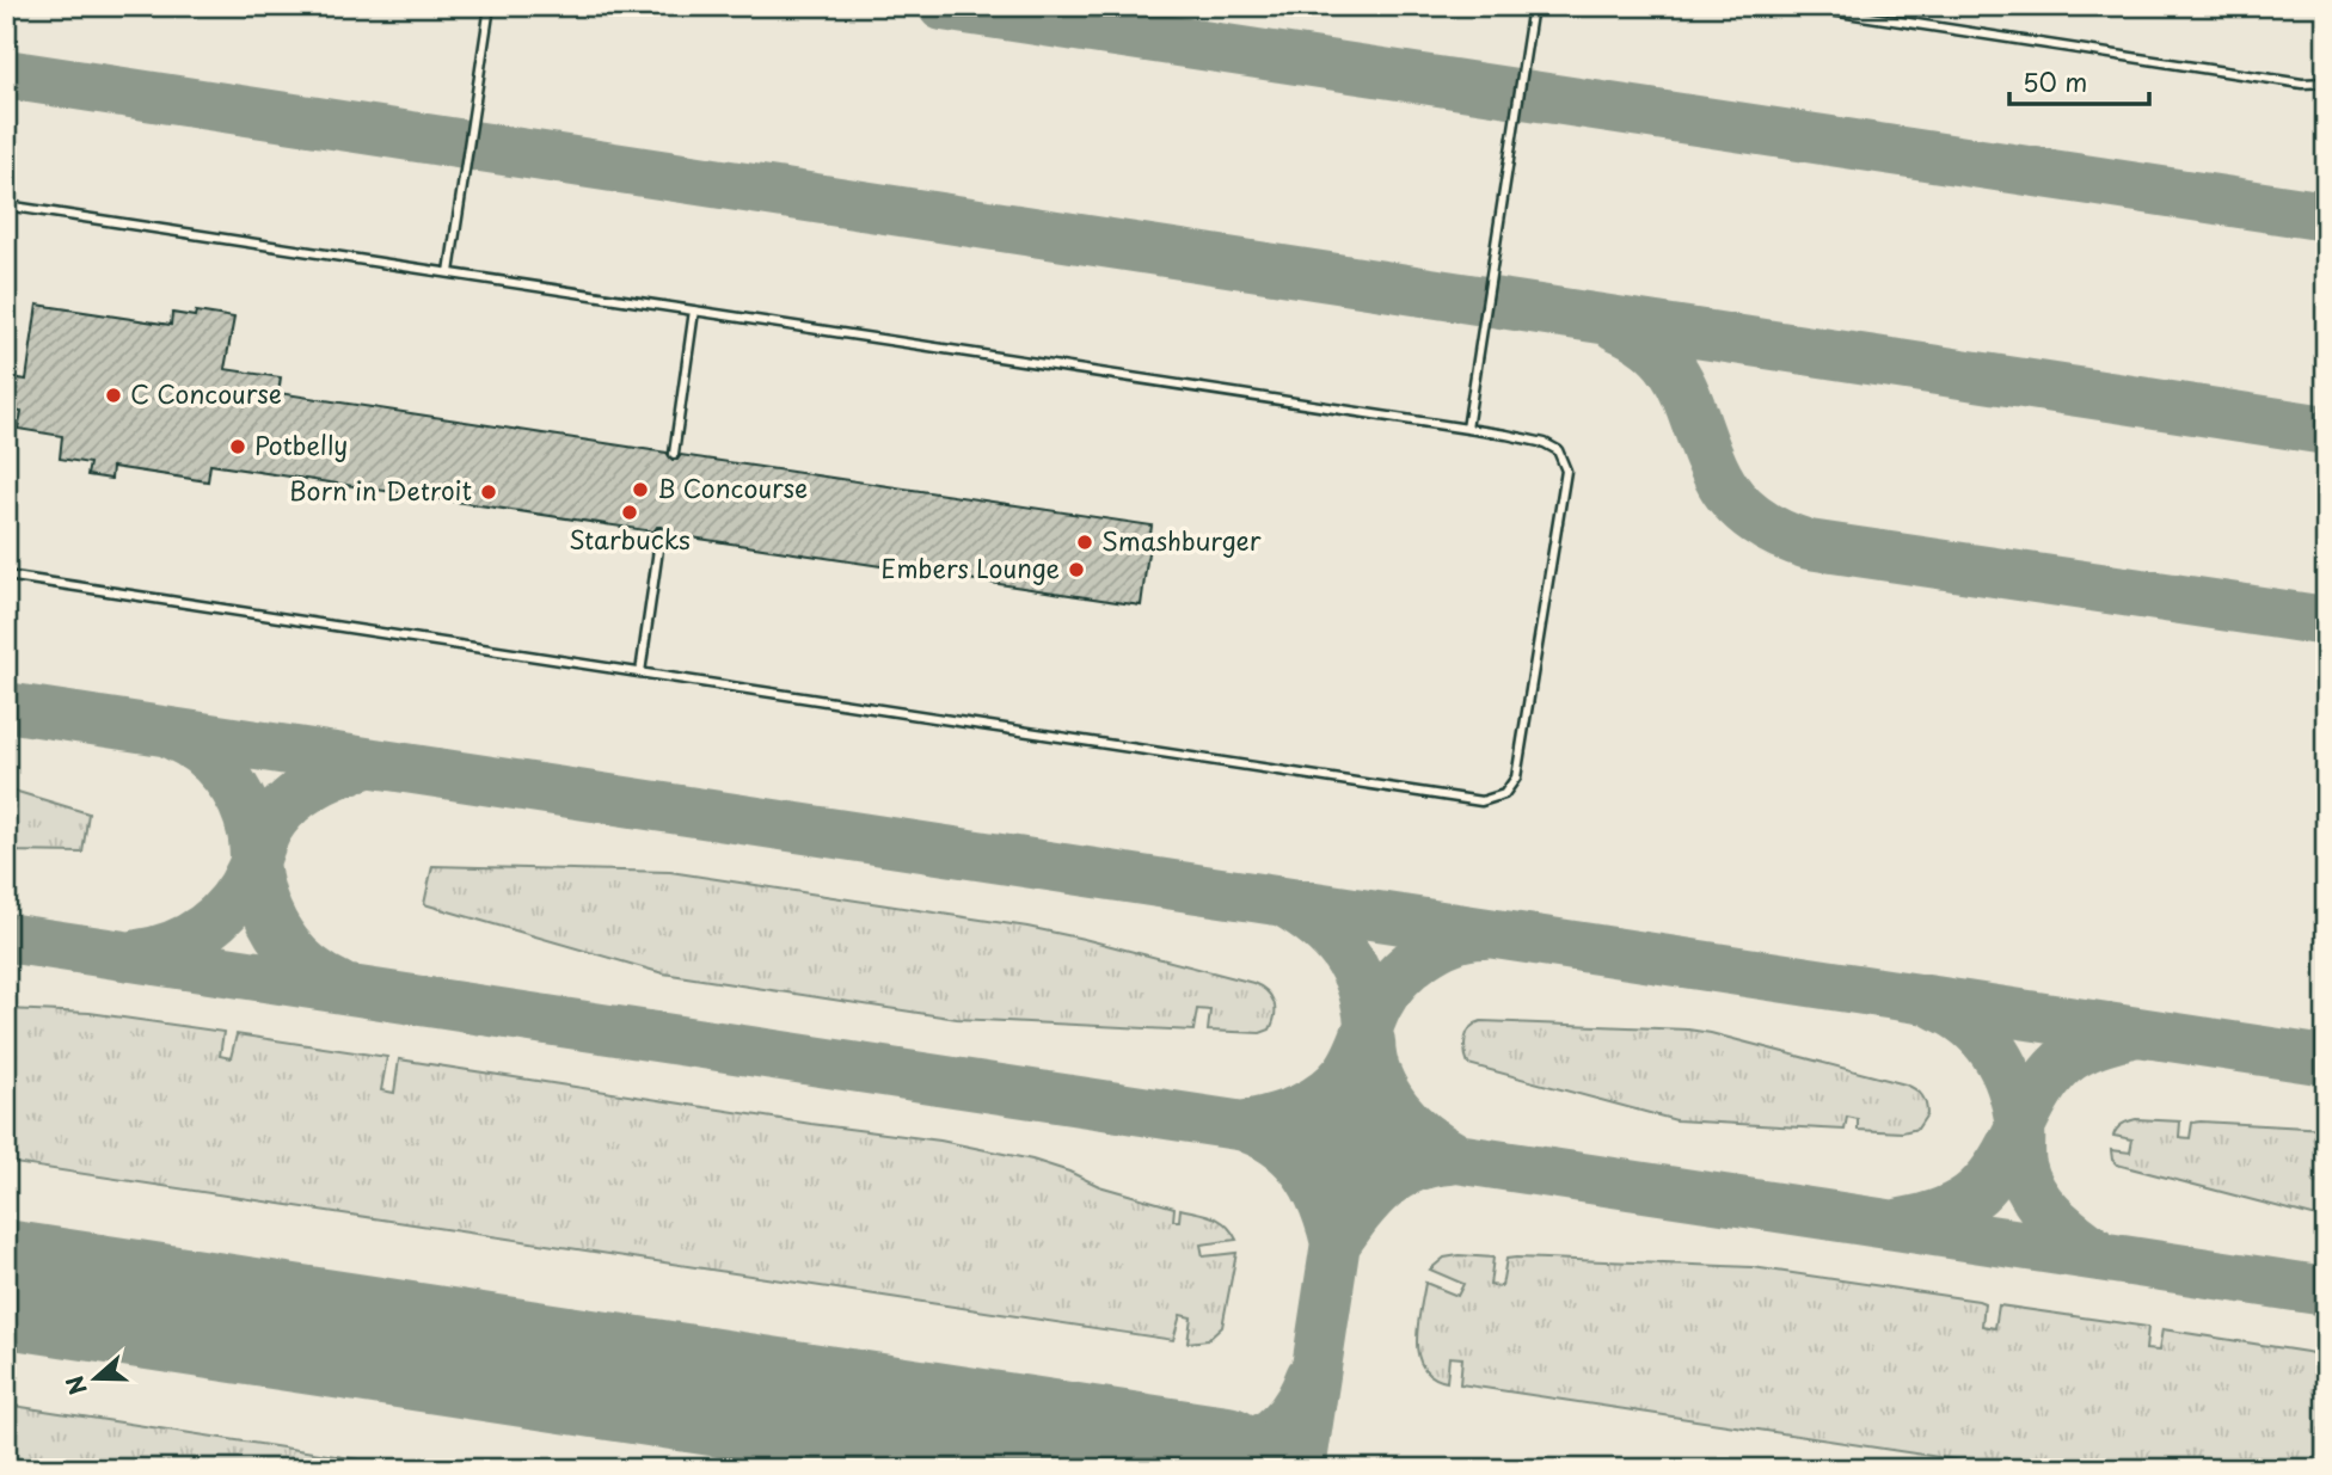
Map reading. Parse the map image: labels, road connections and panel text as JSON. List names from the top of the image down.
{
  "places": [
    "C Concourse",
    "Potbelly",
    "B Concourse",
    "Born in Detroit",
    "Starbucks",
    "Smashburger",
    "Embers Lounge"
  ],
  "scale_bar": "50 m",
  "north": "left"
}
